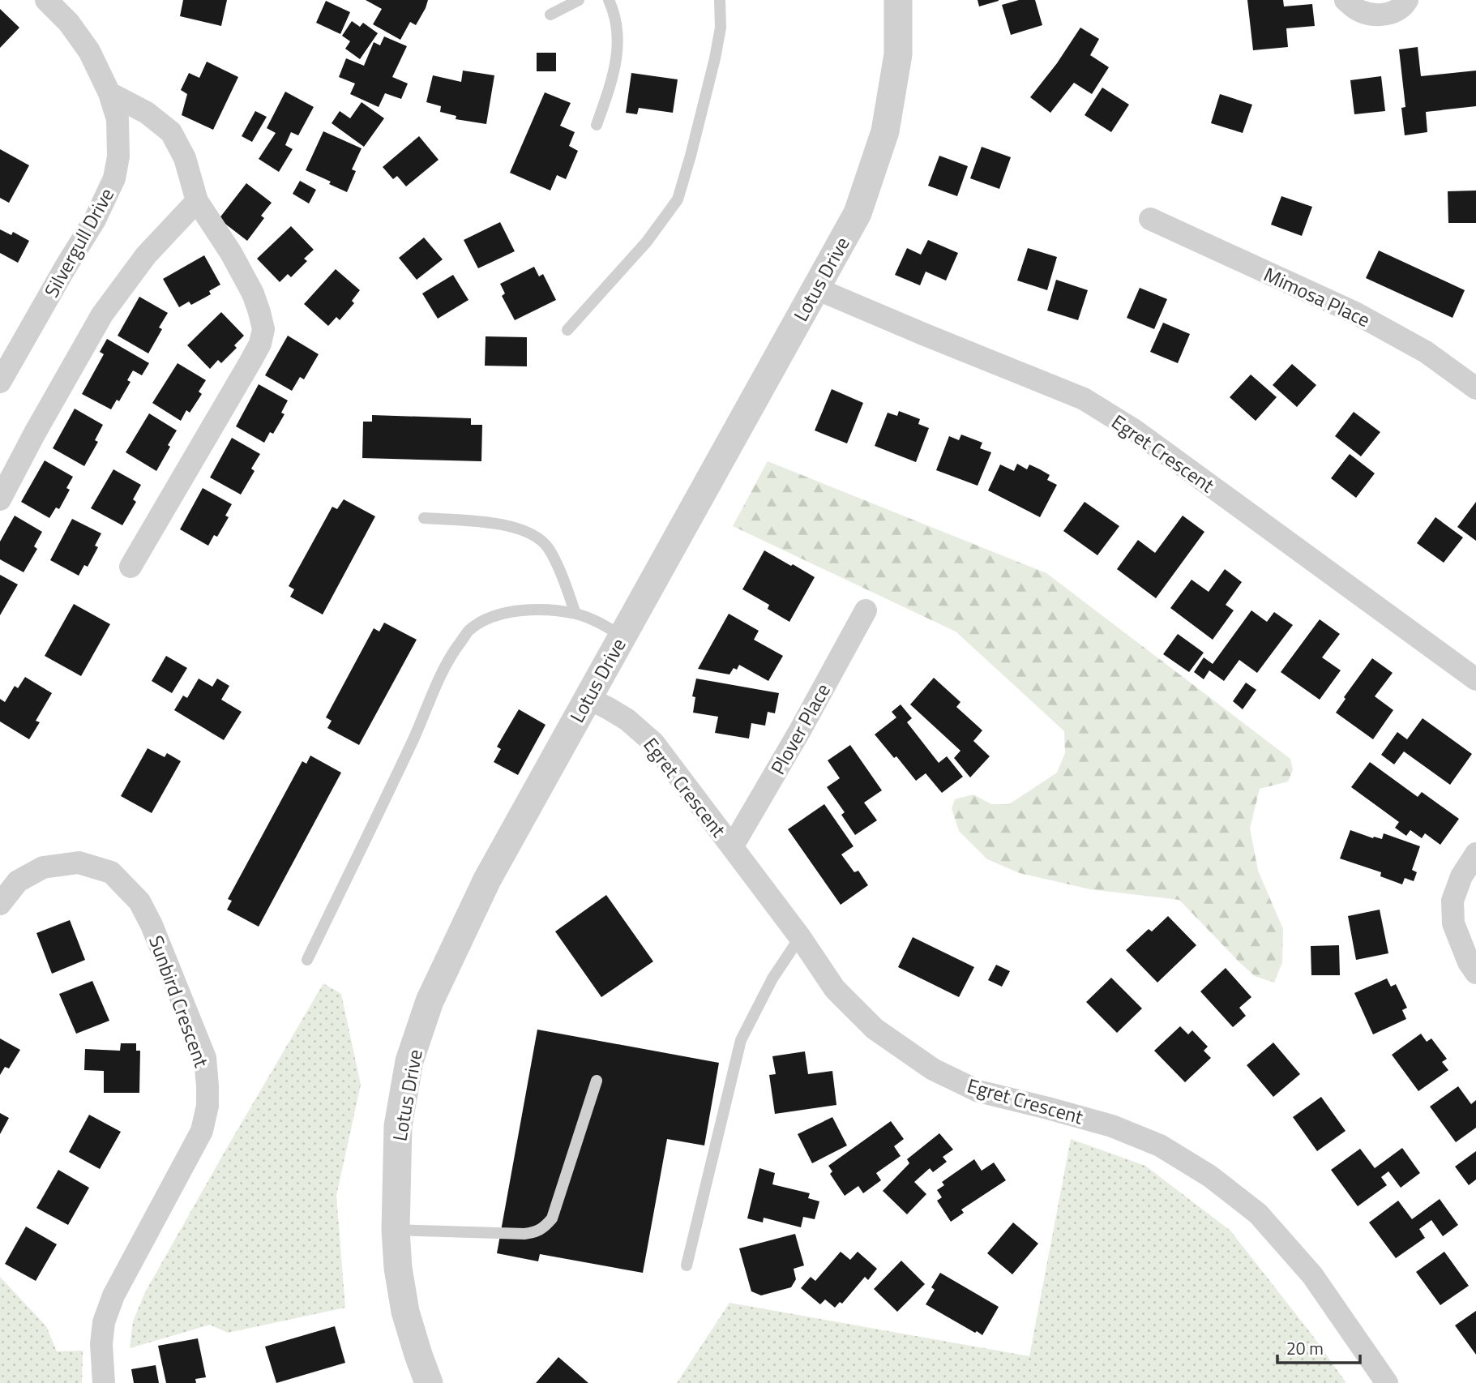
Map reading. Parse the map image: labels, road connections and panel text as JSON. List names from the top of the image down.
{
  "streets": {
    "street": [
      "Silvergull Drive",
      "Lotus Drive",
      "Mimosa Place",
      "Egret Crescent",
      "Plover Place",
      "Sunbird Crescent"
    ]
  },
  "crossings": [
    ["Lotus Drive", "Egret Crescent"],
    ["Egret Crescent", "Plover Place"]
  ],
  "scale_bar": "20 m"
}
